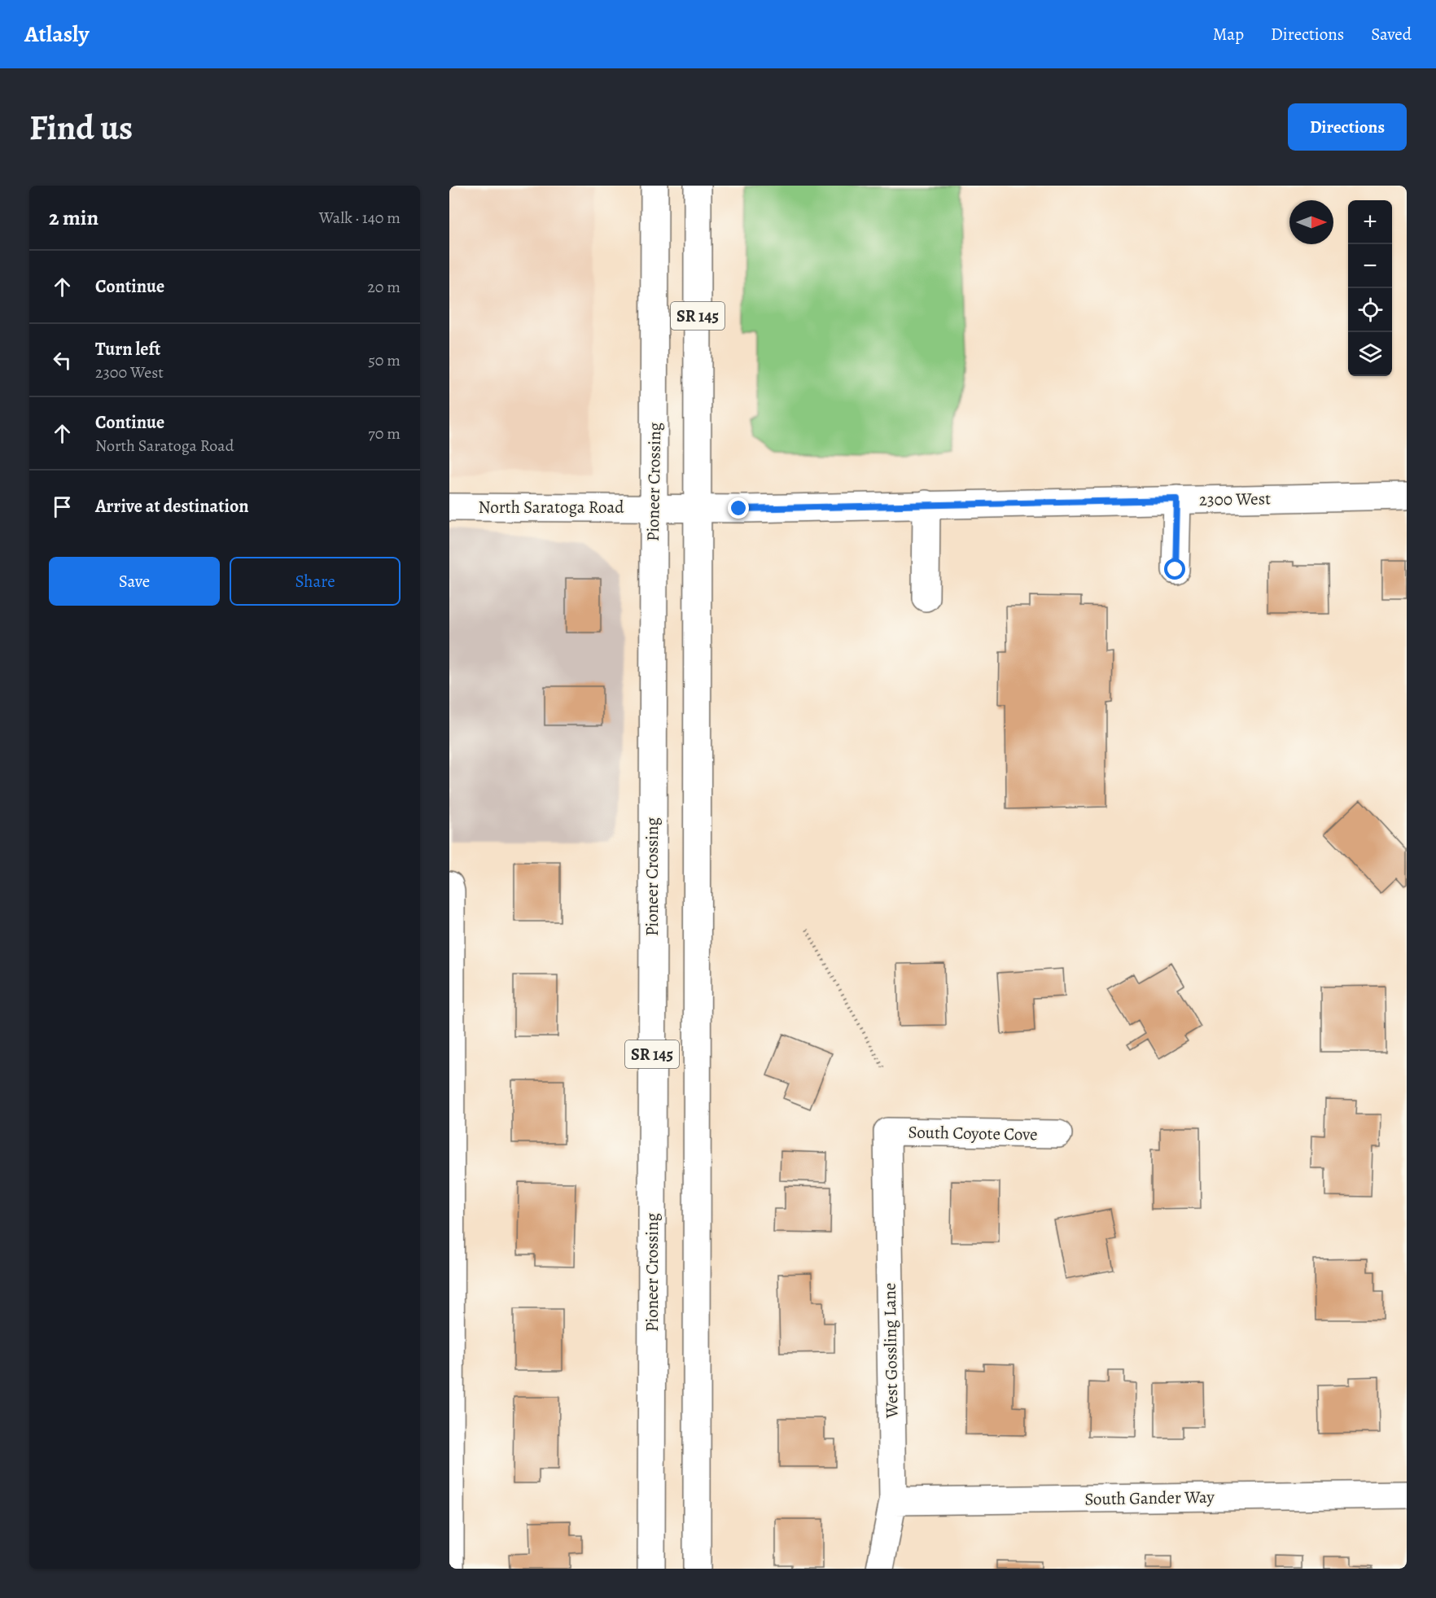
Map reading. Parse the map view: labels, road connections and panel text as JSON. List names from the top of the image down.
{
  "streets": {
    "main road": [
      "SR 145",
      "Pioneer Crossing",
      "2300 West",
      "North Saratoga Road",
      "South Coyote Cove",
      "West Gossling Lane",
      "South Gander Way"
    ]
  },
  "crossings": [
    ["SR 145", "North Saratoga Road"],
    ["Pioneer Crossing", "North Saratoga Road"],
    ["2300 West", "North Saratoga Road"],
    ["South Coyote Cove", "West Gossling Lane"],
    ["West Gossling Lane", "South Gander Way"]
  ],
  "north": "right",
  "page": {
    "header": "Atlasly",
    "nav": ["Map", "Directions", "Saved"],
    "buttons": [
      "Directions",
      ["Save", "Share"]
    ],
    "title": "Find us",
    "heading": ["2 min", "Walk · 140 m"],
    "map_buttons": ["+", "−"],
    "list": [
      ["Continue", "20 m"],
      ["Turn left", "2300 West", "50 m"],
      ["Continue", "North Saratoga Road", "70 m"],
      "Arrive at destination"
    ]
  }
}
